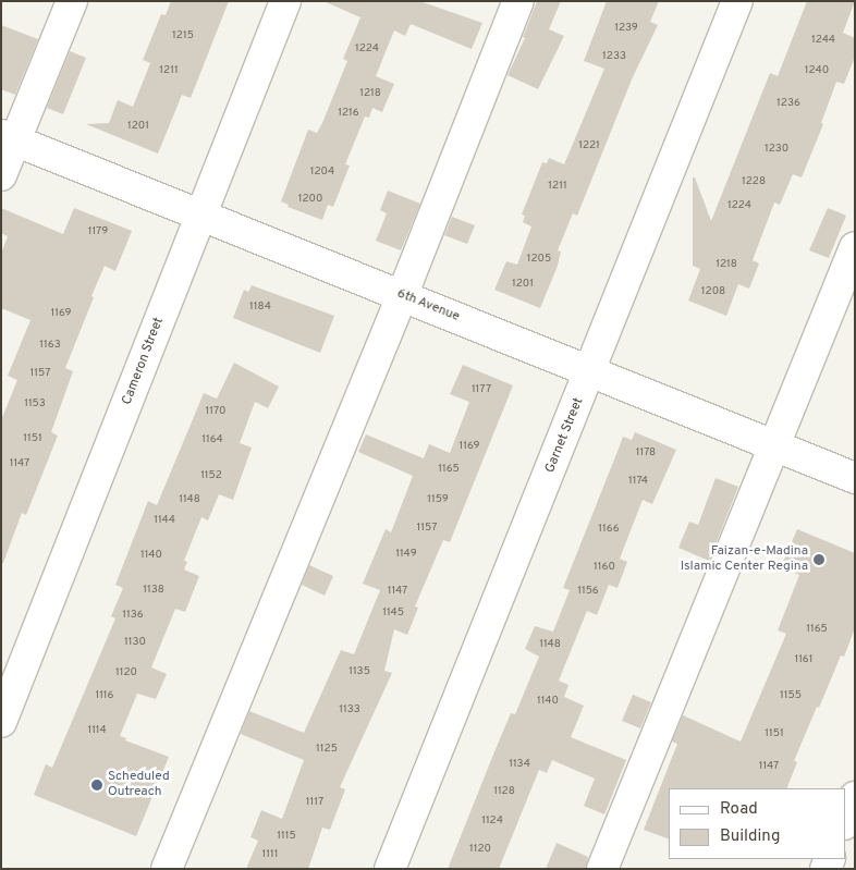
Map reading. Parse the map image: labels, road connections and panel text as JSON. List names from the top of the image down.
{
  "streets": {
    "street": ["6th Avenue", "Cameron Street", "Garnet Street"]
  },
  "crossings": [
    ["6th Avenue", "Cameron Street"],
    ["6th Avenue", "Garnet Street"]
  ],
  "places": ["Faizan-e-Madina Islamic Center Regina", "Scheduled Outreach"],
  "house_numbers": [
    "1239",
    "1215",
    "1244",
    "1224",
    "1233",
    "1211",
    "1240",
    "1218",
    "1236",
    "1216",
    "1201",
    "1221",
    "1230",
    "1204",
    "1228",
    "1211",
    "1200",
    "1224",
    "1179",
    "1205",
    "1218",
    "1201",
    "1208",
    "1184",
    "1169",
    "1163",
    "1157",
    "1177",
    "1153",
    "1170",
    "1151",
    "1164",
    "1169",
    "1178",
    "1147",
    "1165",
    "1152",
    "1174",
    "1148",
    "1159",
    "1144",
    "1157",
    "1166",
    "1149",
    "1140",
    "1160",
    "1138",
    "1147",
    "1156",
    "1145",
    "1136",
    "1165",
    "1130",
    "1148",
    "1161",
    "1135",
    "1120",
    "1116",
    "1155",
    "1140",
    "1133",
    "1114",
    "1151",
    "1125",
    "1134",
    "1147",
    "1128",
    "1117",
    "1124",
    "1115",
    "1120",
    "1111"
  ],
  "legend": ["Road", "Building"]
}
